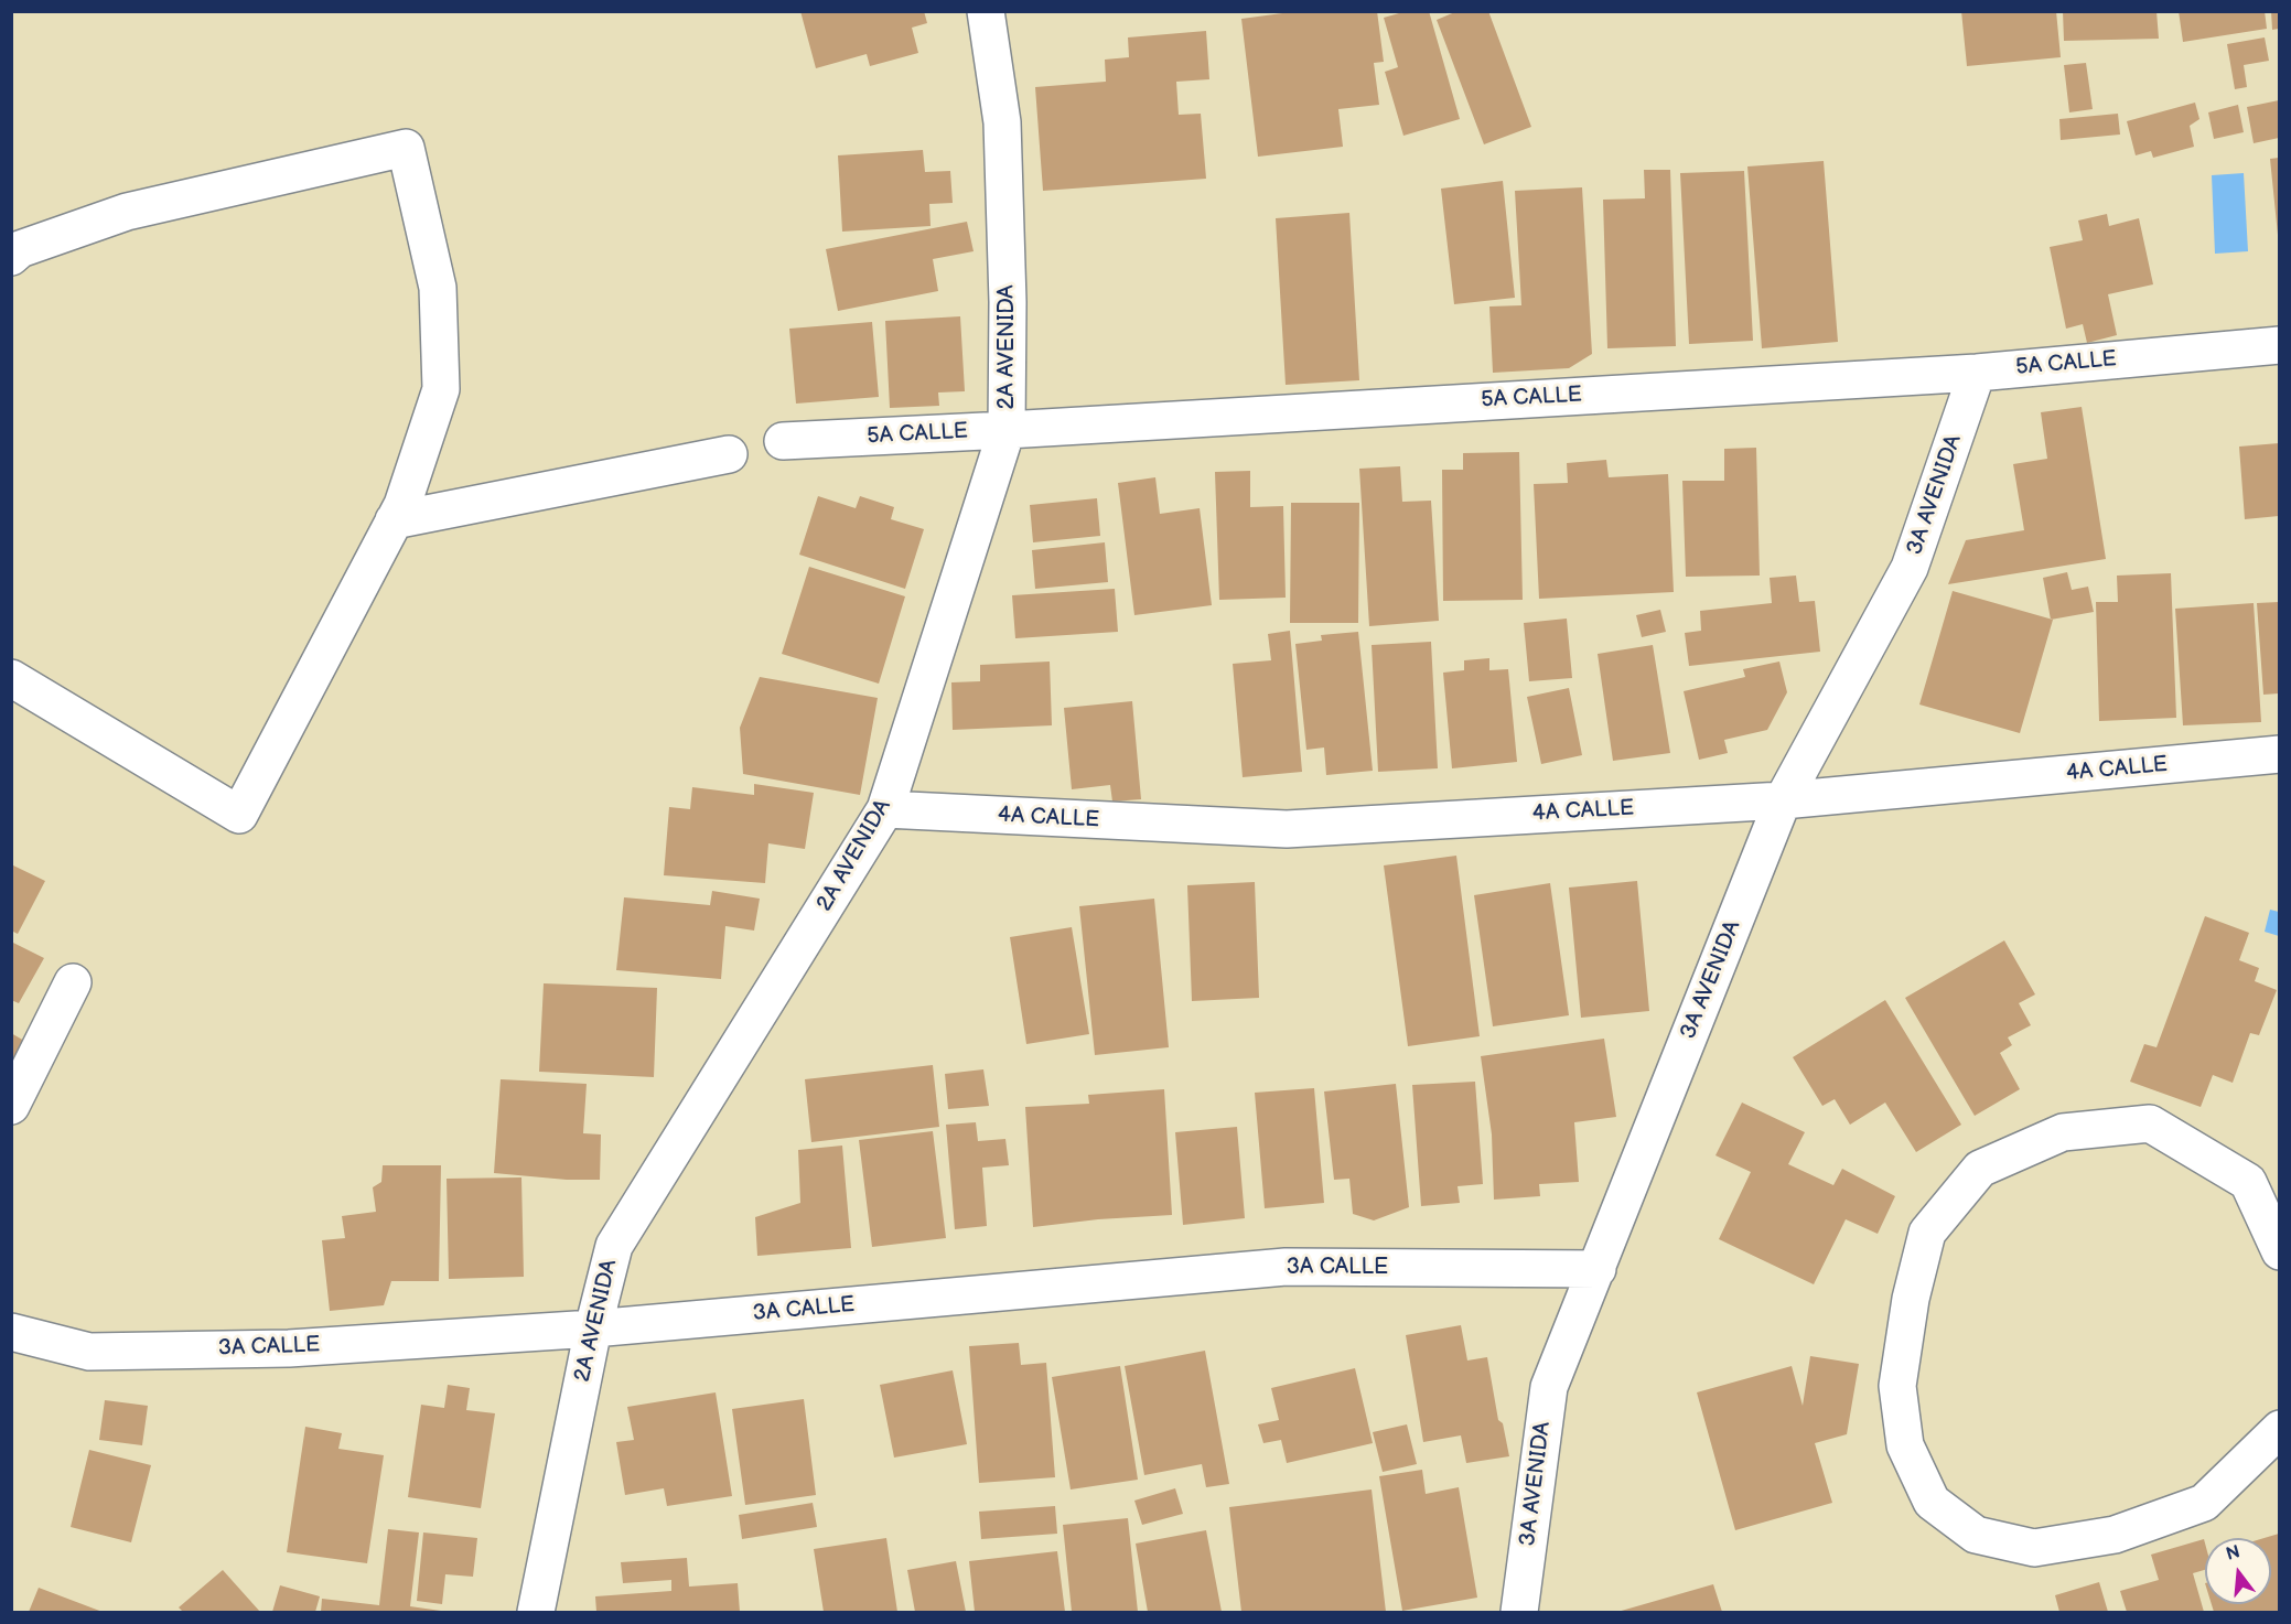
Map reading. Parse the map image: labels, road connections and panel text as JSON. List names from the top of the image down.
{
  "streets": {
    "street": [
      "2A AVENIDA",
      "5A CALLE",
      "3A AVENIDA",
      "4A CALLE",
      "3A CALLE"
    ]
  },
  "crossings": [
    ["2A AVENIDA", "5A CALLE"],
    ["2A AVENIDA", "4A CALLE"],
    ["2A AVENIDA", "3A CALLE"],
    ["5A CALLE", "3A AVENIDA"],
    ["3A AVENIDA", "4A CALLE"],
    ["3A AVENIDA", "3A CALLE"]
  ],
  "north": "top"
}
